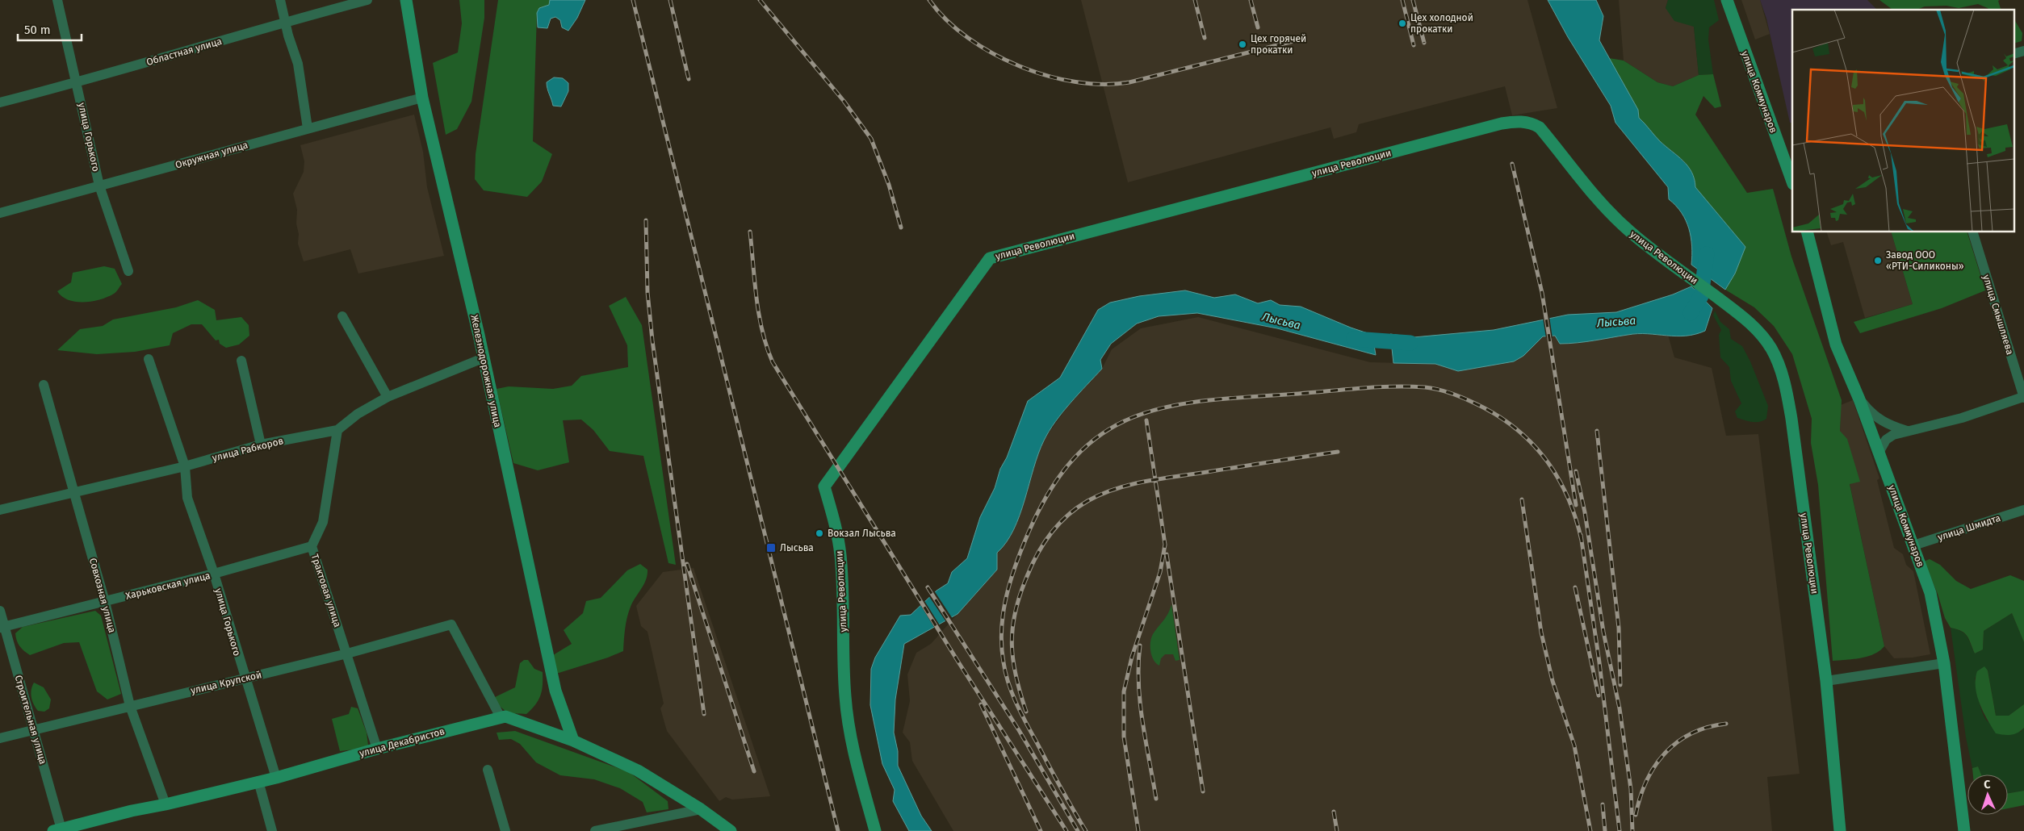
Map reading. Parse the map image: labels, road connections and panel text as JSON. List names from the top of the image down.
{
  "streets": {
    "street": [
      "Областная улица",
      "улица Коммунаров",
      "улица Горького",
      "Окружная улица",
      "улица Революции",
      "улица Смышляева",
      "Железнодорожная улица",
      "улица Рабкоров",
      "улица Шмидта",
      "Харьковская улица",
      "Трактовая улица",
      "Совхозная улица",
      "улица Крупской",
      "Строительная улица",
      "улица Декабристов"
    ]
  },
  "crossings": [
    ["Областная улица", "улица Горького"],
    ["улица Коммунаров", "улица Шмидта"],
    ["улица Горького", "Окружная улица"],
    ["улица Горького", "улица Рабкоров"],
    ["улица Горького", "Харьковская улица"],
    ["улица Горького", "улица Крупской"],
    ["улица Горького", "улица Декабристов"],
    ["Окружная улица", "Железнодорожная улица"],
    ["Железнодорожная улица", "улица Рабкоров"],
    ["Железнодорожная улица", "улица Декабристов"],
    ["улица Рабкоров", "Трактовая улица"],
    ["улица Рабкоров", "Совхозная улица"],
    ["Харьковская улица", "Трактовая улица"],
    ["Харьковская улица", "Совхозная улица"],
    ["Харьковская улица", "Строительная улица"],
    ["Трактовая улица", "улица Крупской"],
    ["Трактовая улица", "улица Декабристов"],
    ["Совхозная улица", "улица Крупской"],
    ["Совхозная улица", "улица Декабристов"],
    ["улица Крупской", "Строительная улица"],
    ["улица Крупской", "улица Декабристов"],
    ["Строительная улица", "улица Декабристов"]
  ],
  "water": ["Лысьва"],
  "places": {
    "other": [
      "Цех холодной прокатки",
      "Цех горячей прокатки",
      "Завод ООО «РТИ-Силиконы»",
      "Вокзал Лысьва"
    ],
    "transit": ["Лысьва"]
  },
  "scale_bar": "50 m",
  "north": "top"
}
